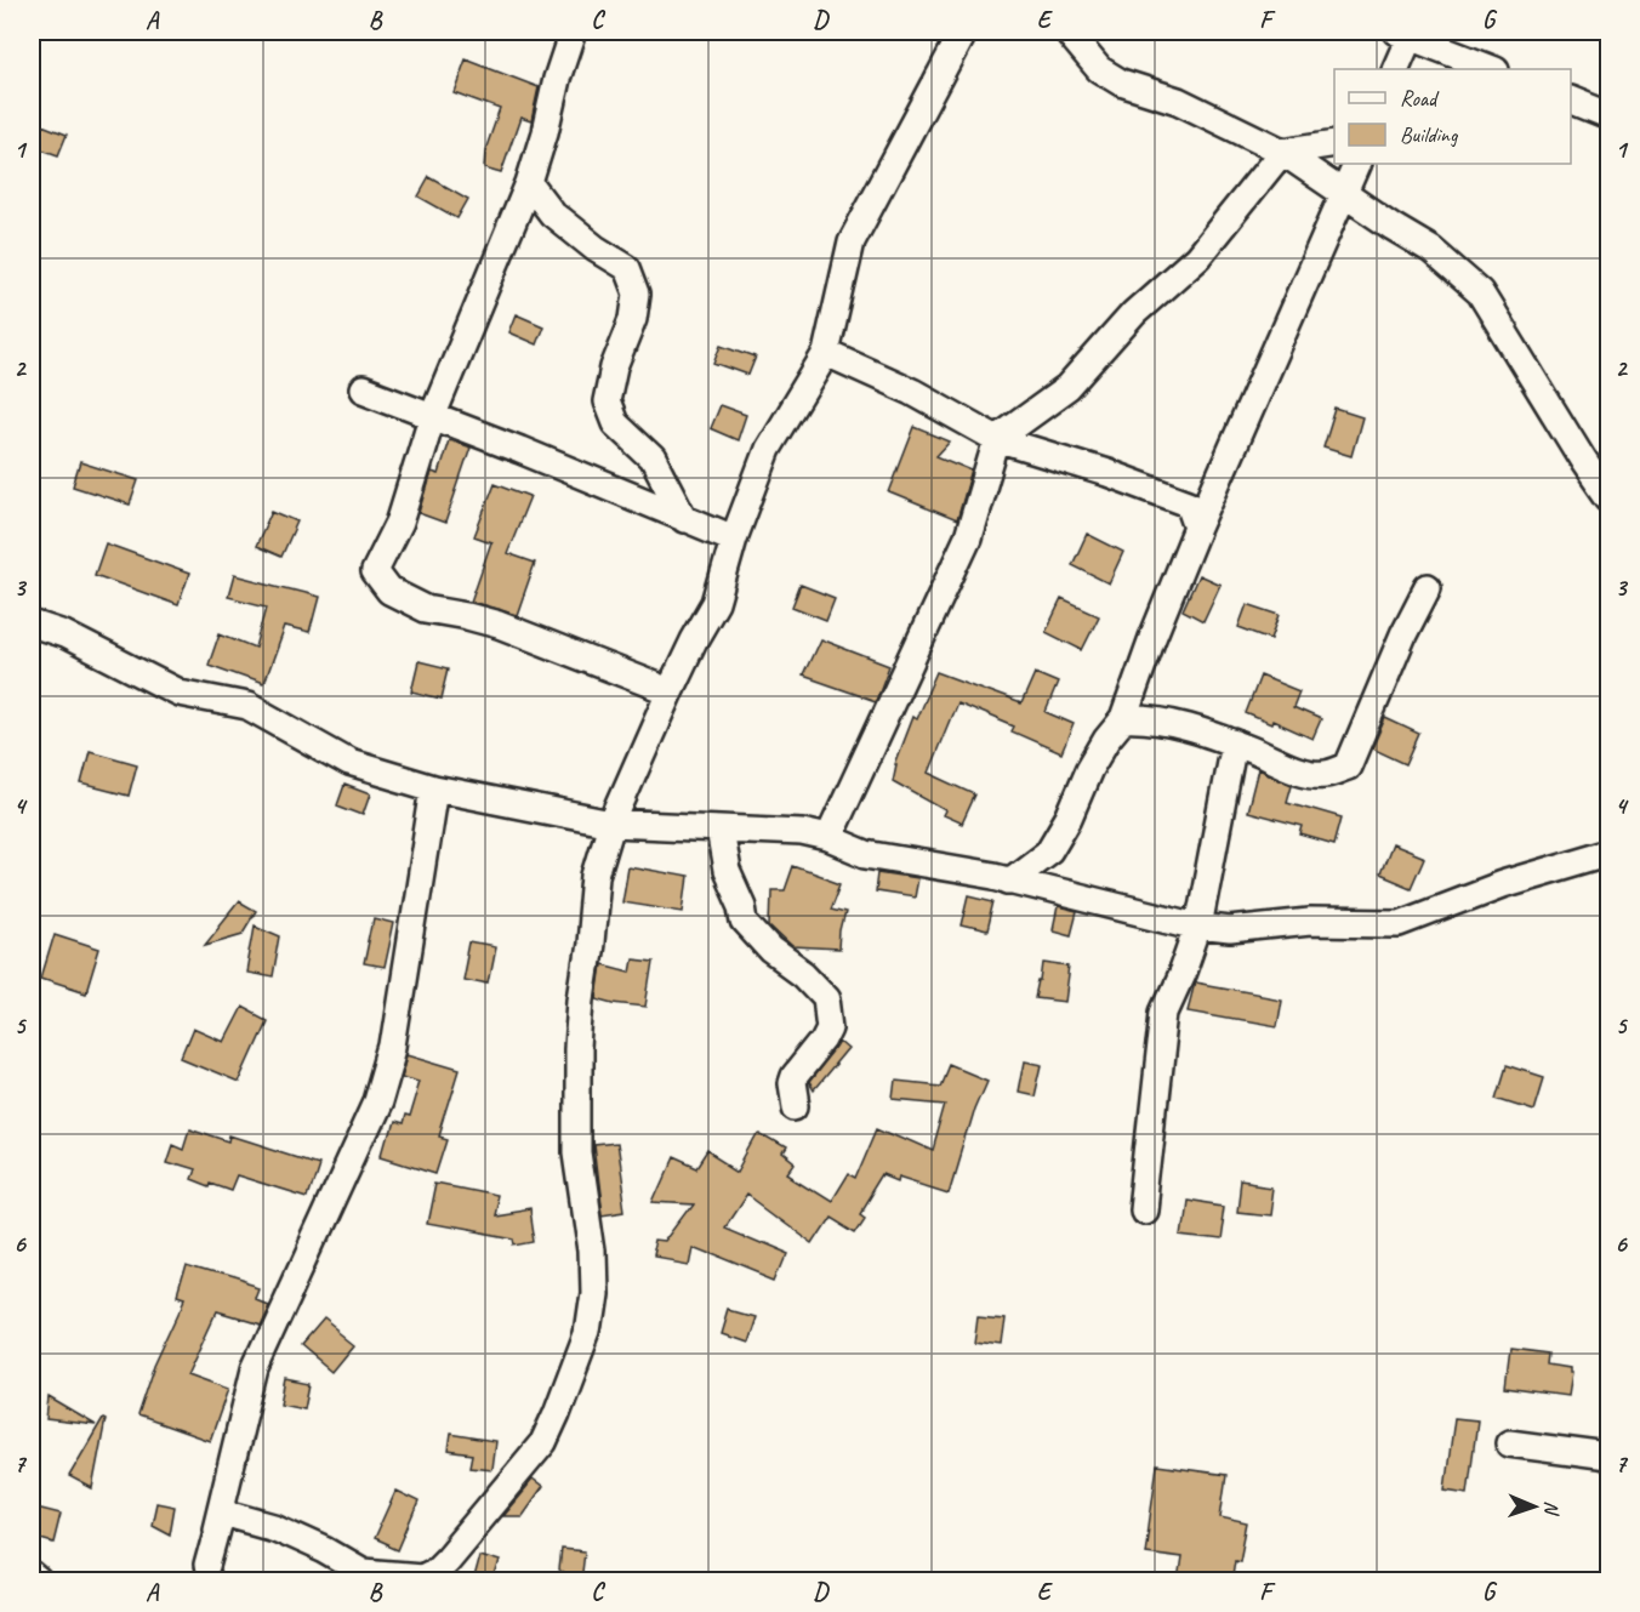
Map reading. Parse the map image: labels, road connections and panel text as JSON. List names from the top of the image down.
{
  "legend": ["Road", "Building"],
  "north": "right",
  "grid": {
    "columns": [
      "A",
      "B",
      "C",
      "D",
      "E",
      "F",
      "G"
    ],
    "rows": [
      "1",
      "2",
      "3",
      "4",
      "5",
      "6",
      "7"
    ]
  }
}
